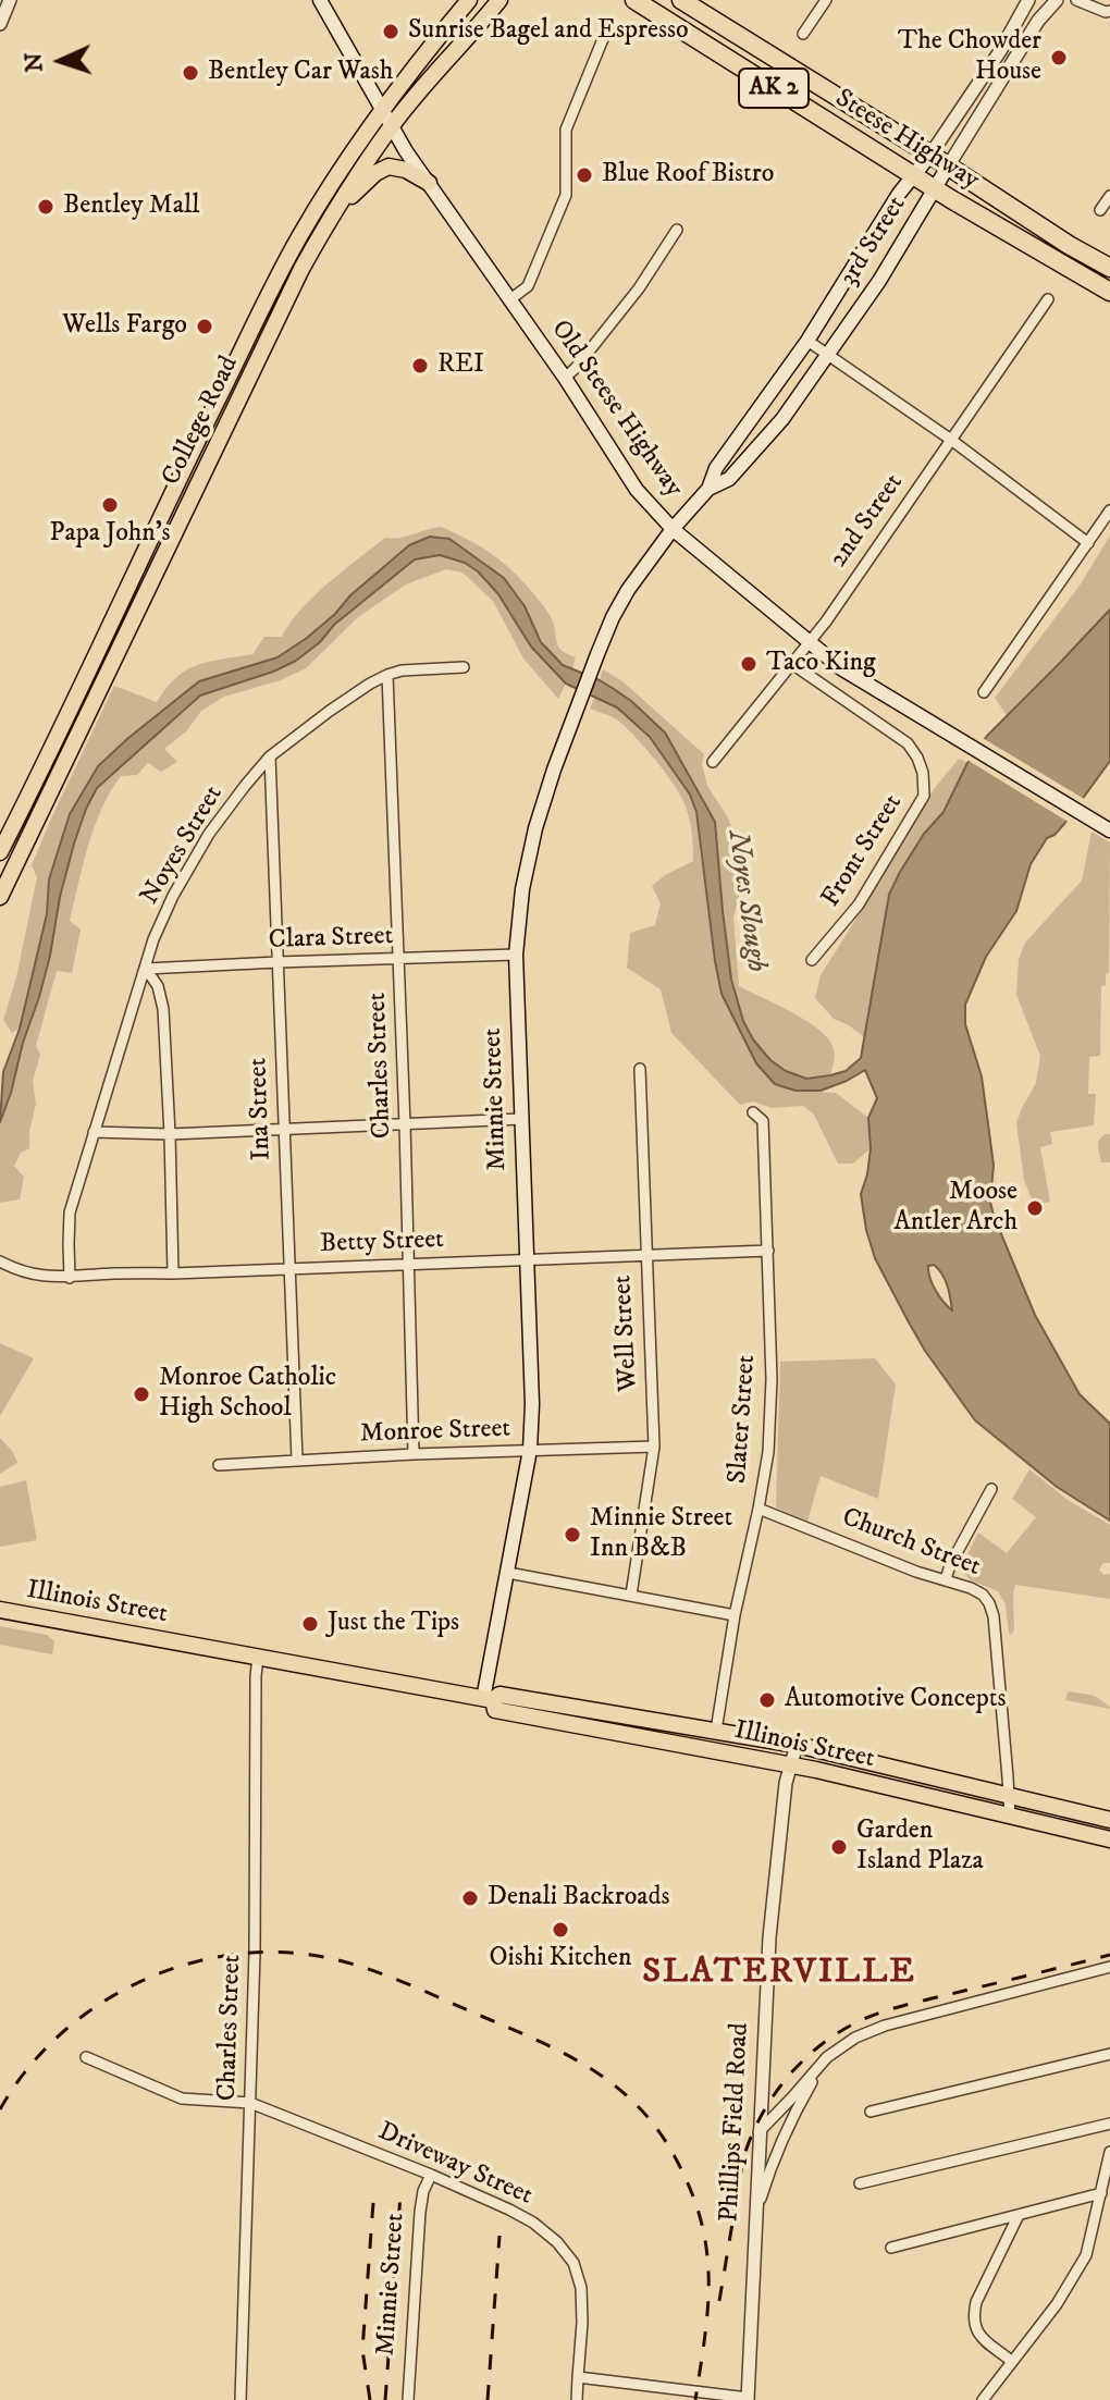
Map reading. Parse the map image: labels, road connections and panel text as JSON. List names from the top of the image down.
{
  "streets": {
    "highway": ["AK 2", "Steese Highway"],
    "main road": [
      "3rd Street",
      "Old Steese Highway",
      "College Road",
      "Minnie Street",
      "Illinois Street"
    ],
    "street": [
      "2nd Street",
      "Noyes Street",
      "Front Street",
      "Clara Street",
      "Charles Street",
      "Ina Street",
      "Betty Street",
      "Well Street",
      "Slater Street",
      "Monroe Street",
      "Church Street",
      "Phillips Field Road",
      "Driveway Street"
    ]
  },
  "crossings": [
    ["Steese Highway", "3rd Street"],
    ["3rd Street", "Old Steese Highway"],
    ["3rd Street", "Minnie Street"],
    ["Old Steese Highway", "College Road"],
    ["Old Steese Highway", "2nd Street"],
    ["Old Steese Highway", "Minnie Street"],
    ["2nd Street", "Front Street"],
    ["Noyes Street", "Clara Street"],
    ["Noyes Street", "Charles Street"],
    ["Noyes Street", "Ina Street"],
    ["Noyes Street", "Betty Street"],
    ["Clara Street", "Charles Street"],
    ["Clara Street", "Minnie Street"],
    ["Clara Street", "Ina Street"],
    ["Charles Street", "Betty Street"],
    ["Charles Street", "Monroe Street"],
    ["Charles Street", "Illinois Street"],
    ["Charles Street", "Driveway Street"],
    ["Minnie Street", "Betty Street"],
    ["Minnie Street", "Monroe Street"],
    ["Minnie Street", "Illinois Street"],
    ["Minnie Street", "Driveway Street"],
    ["Ina Street", "Betty Street"],
    ["Ina Street", "Monroe Street"],
    ["Betty Street", "Well Street"],
    ["Betty Street", "Slater Street"],
    ["Well Street", "Monroe Street"],
    ["Slater Street", "Church Street"],
    ["Slater Street", "Illinois Street"],
    ["Church Street", "Illinois Street"],
    ["Illinois Street", "Phillips Field Road"]
  ],
  "districts": ["SLATERVILLE"],
  "water": ["Noyes Slough"],
  "places": [
    "Sunrise Bagel and Espresso",
    "The Chowder House",
    "Bentley Car Wash",
    "Blue Roof Bistro",
    "Bentley Mall",
    "Wells Fargo",
    "REI",
    "Papa John's",
    "Taco King",
    "Moose Antler Arch",
    "Monroe Catholic High School",
    "Minnie Street Inn B&B",
    "Just the Tips",
    "Automotive Concepts",
    "Garden Island Plaza",
    "Denali Backroads",
    "Oishi Kitchen"
  ],
  "north": "left"
}
